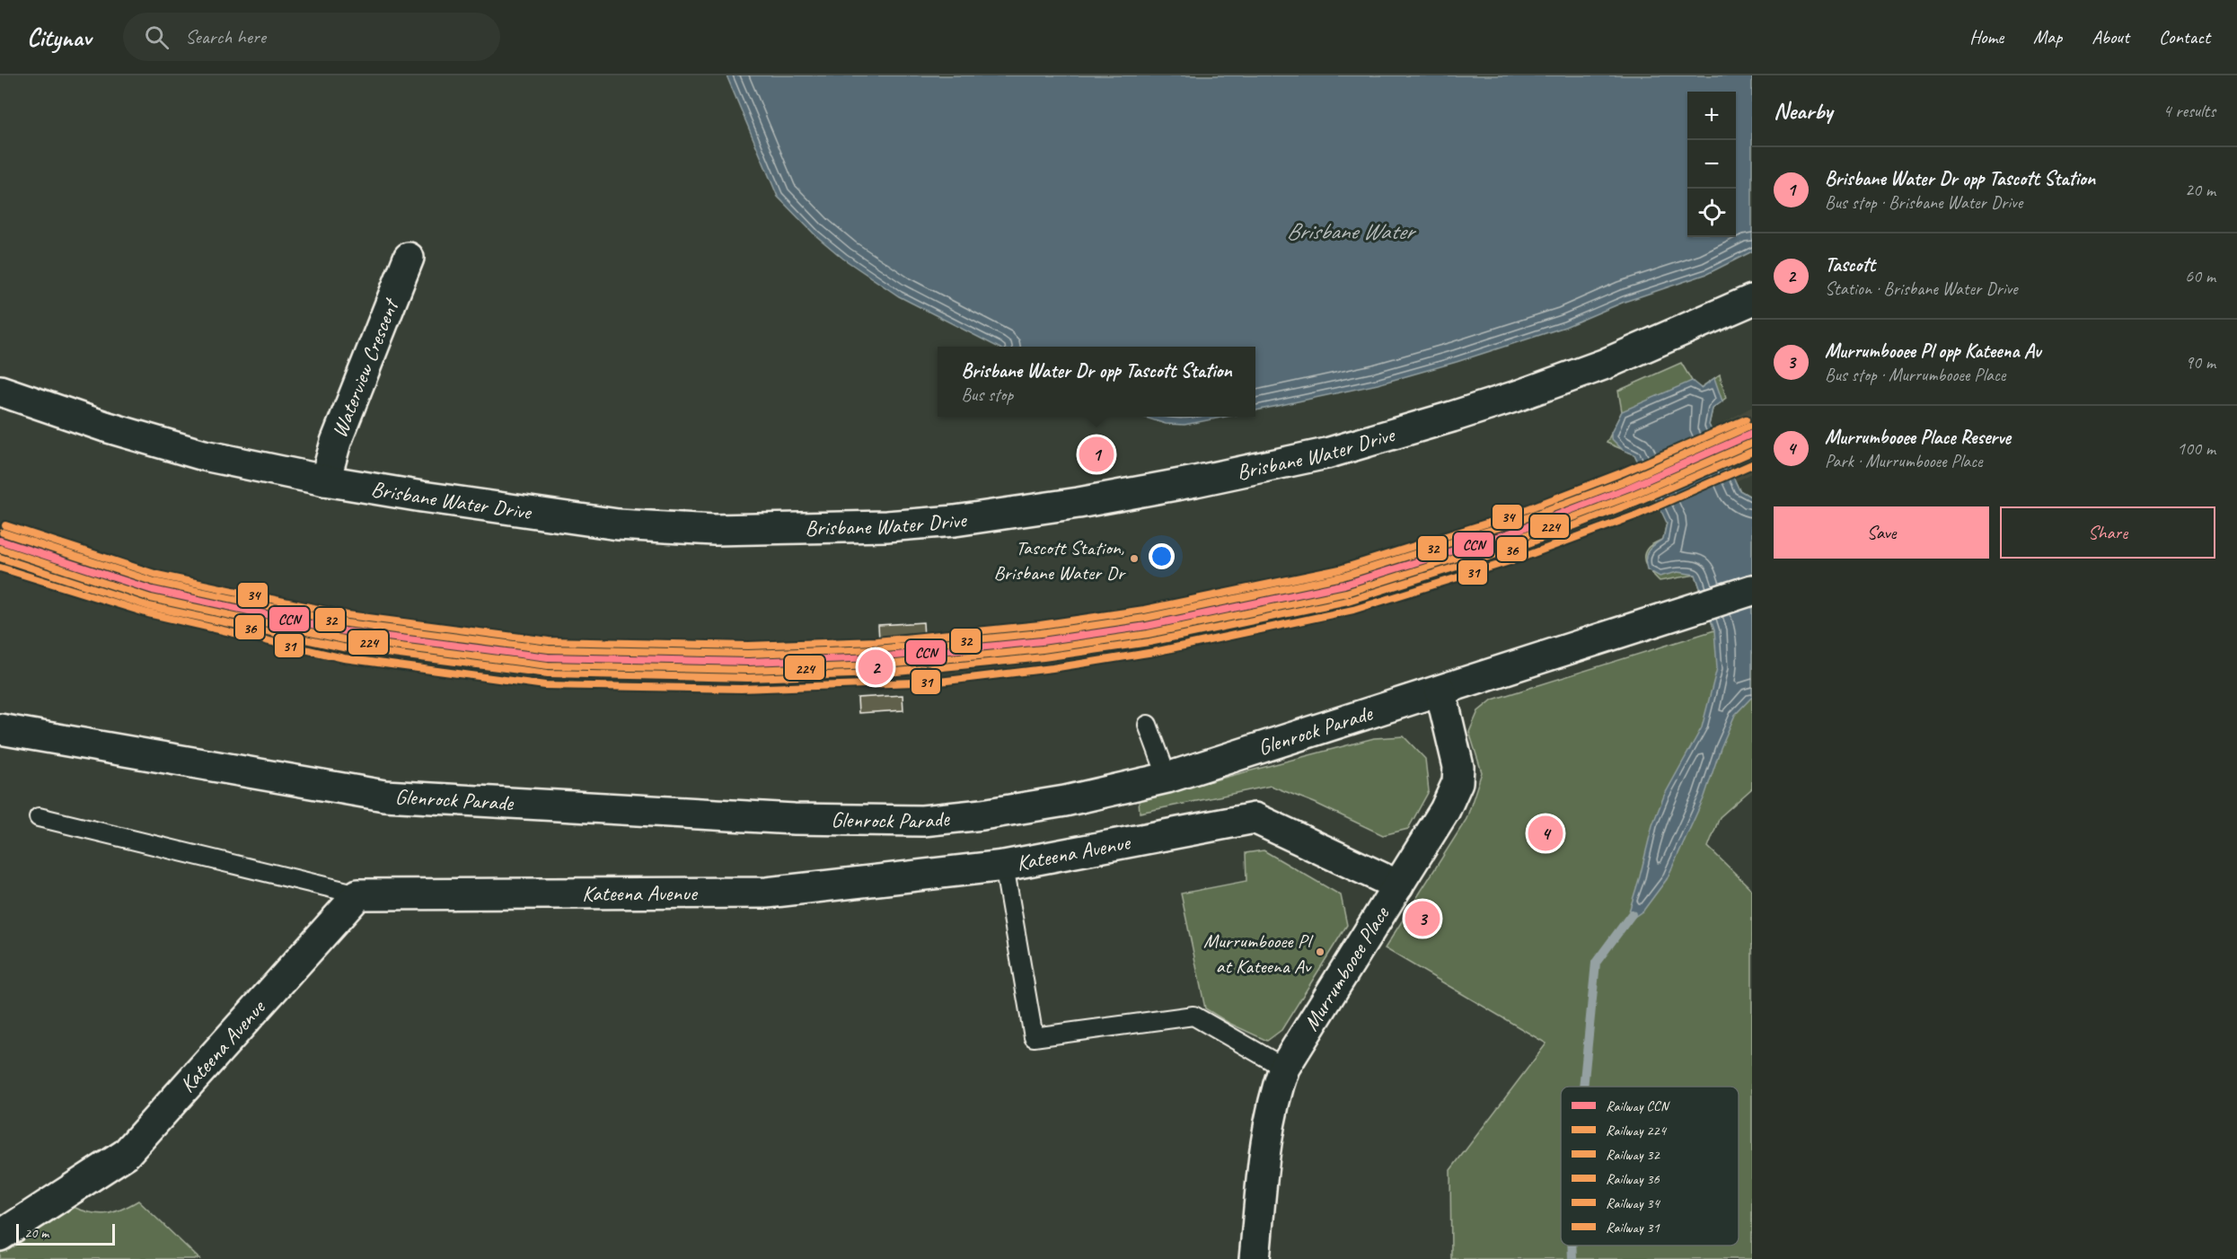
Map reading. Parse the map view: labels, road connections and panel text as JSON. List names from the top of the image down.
{
  "streets": {
    "street": [
      "Waterview Crescent",
      "Brisbane Water Drive",
      "Glenrock Parade",
      "Kateena Avenue",
      "Murrumbooee Place"
    ]
  },
  "crossings": [
    ["Waterview Crescent", "Brisbane Water Drive"],
    ["Glenrock Parade", "Murrumbooee Place"],
    ["Kateena Avenue", "Murrumbooee Place"]
  ],
  "water": ["Brisbane Water"],
  "places": ["Tascott Station, Brisbane Water Dr", "Murrumbooee Pl at Kateena Av"],
  "lines": [
    "rail line 34",
    "rail line 32",
    "rail line CCN",
    "rail line 224",
    "rail line 36",
    "rail line 31"
  ],
  "legend": [
    "Railway CCN",
    "Railway 224",
    "Railway 32",
    "Railway 36",
    "Railway 34",
    "Railway 31"
  ],
  "scale_bar": "20 m",
  "page": {
    "header": "Citynav",
    "search": "Search here",
    "nav": [
      "Home",
      "Map",
      "About",
      "Contact"
    ],
    "heading": ["Nearby", "4 results"],
    "map_buttons": ["+", "−"],
    "list": [
      {
        "mark": "1",
        "name": "Brisbane Water Dr opp Tascott Station",
        "note": "Bus stop · Brisbane Water Drive",
        "value": "20 m"
      },
      {
        "mark": "2",
        "name": "Tascott",
        "note": "Station · Brisbane Water Drive",
        "value": "60 m"
      },
      {
        "mark": "3",
        "name": "Murrumbooee Pl opp Kateena Av",
        "note": "Bus stop · Murrumbooee Place",
        "value": "90 m"
      },
      {
        "mark": "4",
        "name": "Murrumbooee Place Reserve",
        "note": "Park · Murrumbooee Place",
        "value": "100 m"
      }
    ],
    "popup": ["Brisbane Water Dr opp Tascott Station", "Bus stop"],
    "pins": [
      "1",
      "2",
      "4",
      "3"
    ],
    "buttons": ["Save", "Share"],
    "scale": "20 m"
  }
}
